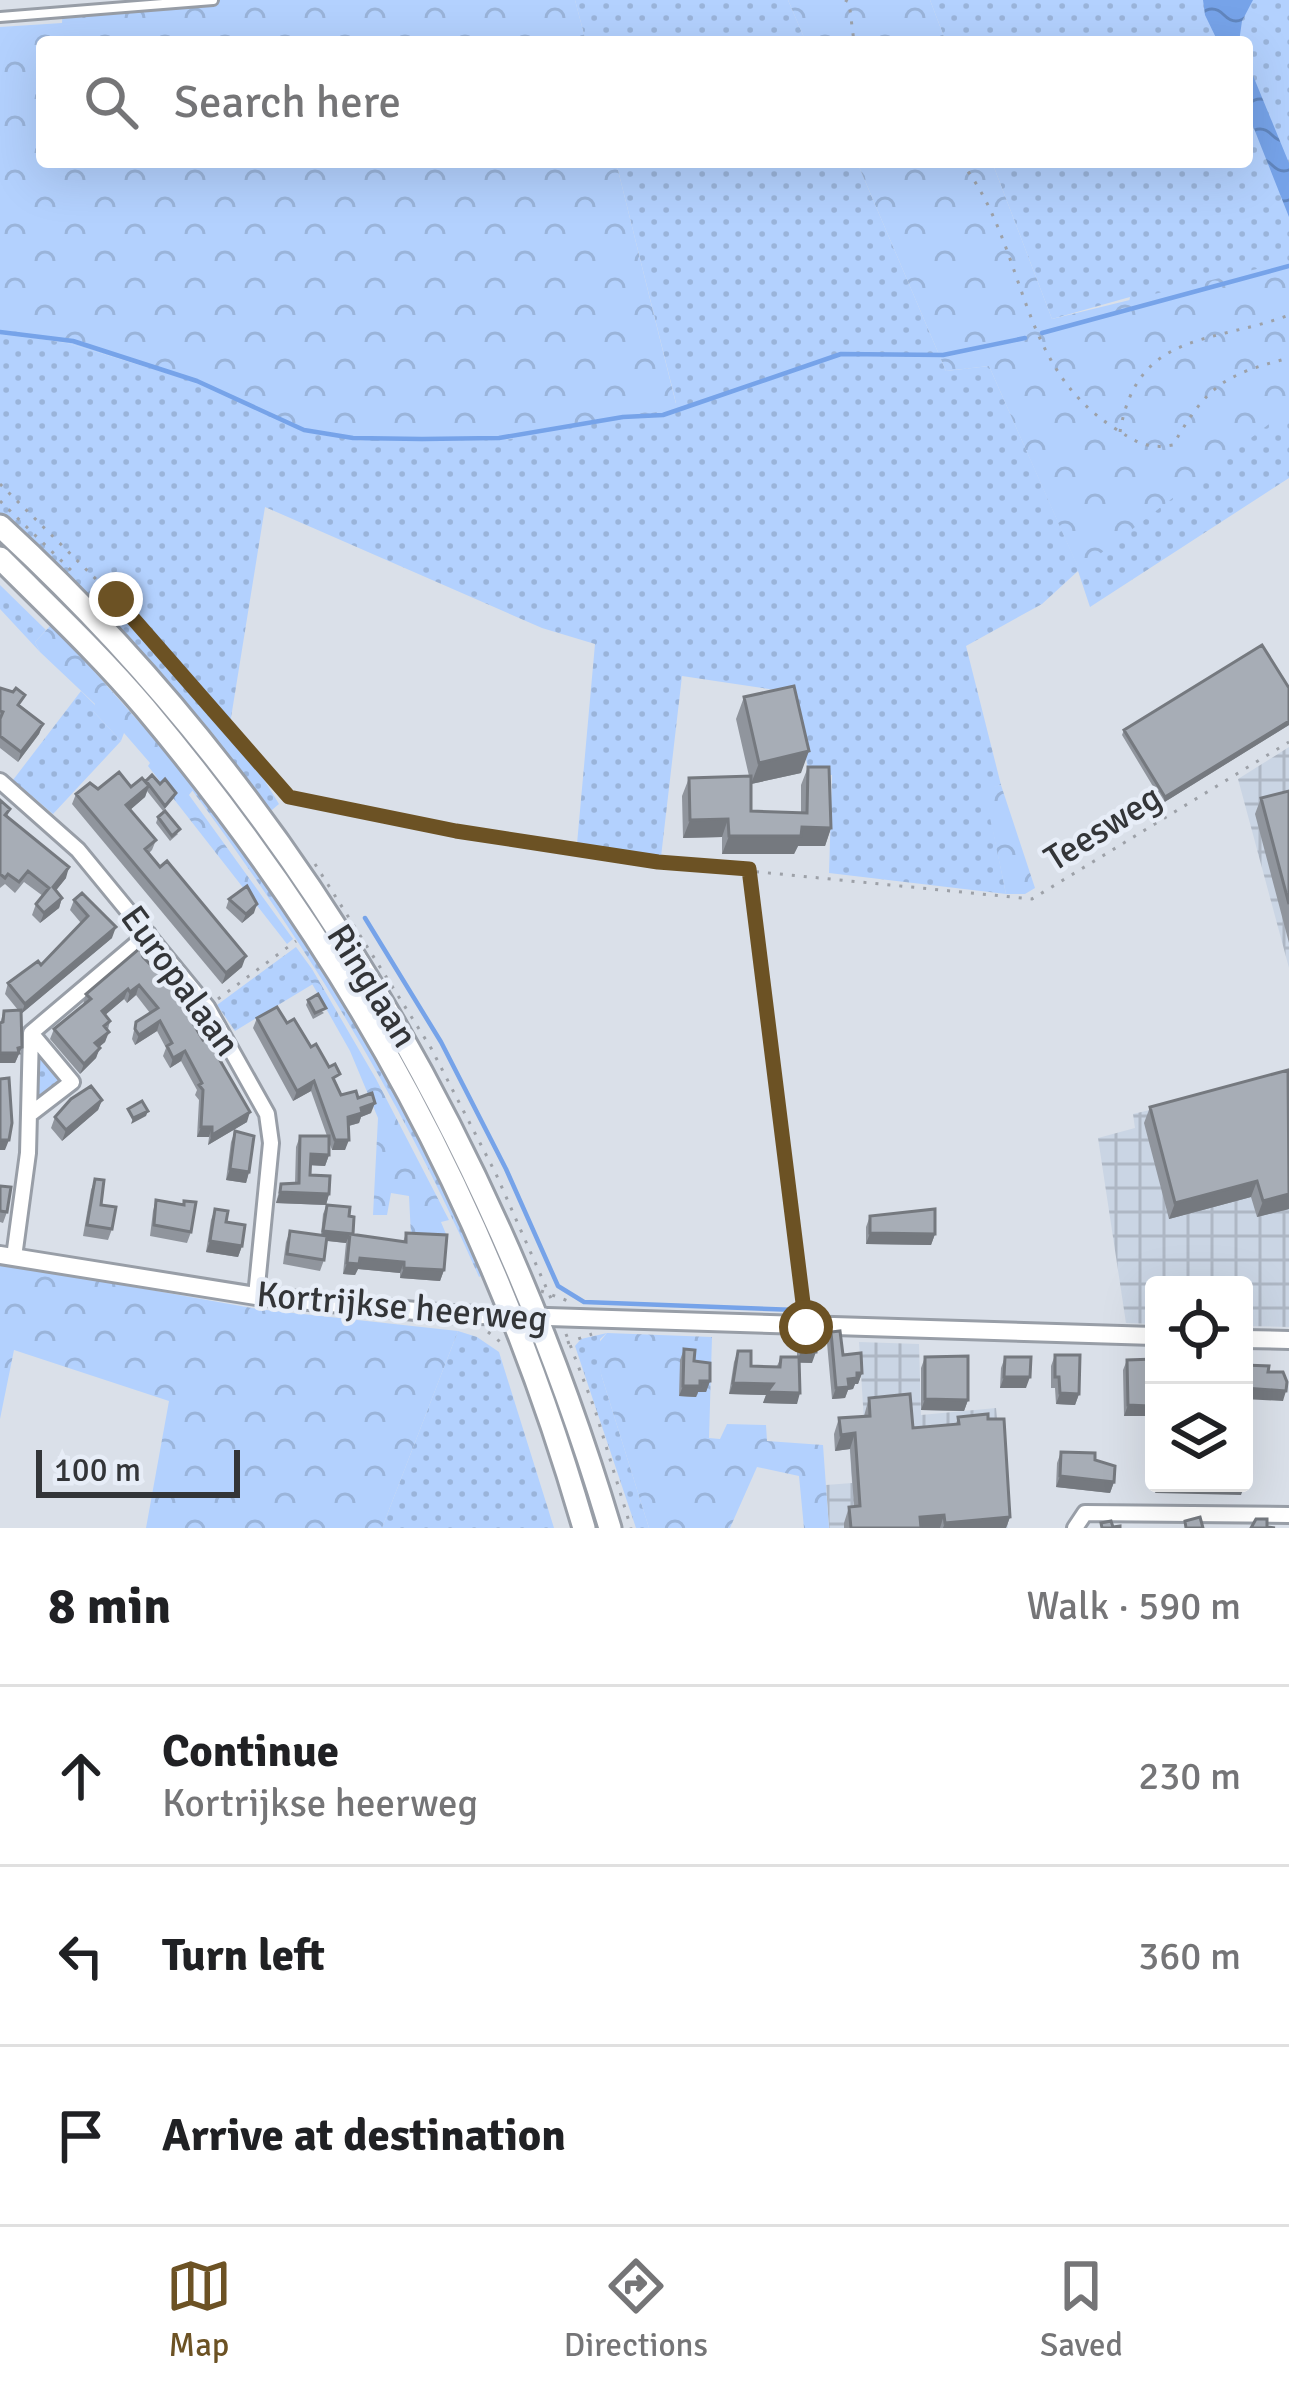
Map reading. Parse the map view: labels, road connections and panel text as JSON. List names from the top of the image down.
{
  "streets": {
    "main road": ["Ringlaan"],
    "street": ["Europalaan", "Kortrijkse heerweg"],
    "path": ["Teesweg"]
  },
  "crossings": [
    ["Europalaan", "Kortrijkse heerweg"],
    ["Ringlaan", "Kortrijkse heerweg"]
  ],
  "scale_bar": "100 m",
  "page": {
    "search": "Search here",
    "scale": "100 m",
    "heading": ["8 min", "Walk · 590 m"],
    "list": [
      ["Continue", "Kortrijkse heerweg", "230 m"],
      ["Turn left", "360 m"],
      "Arrive at destination"
    ],
    "nav": ["Map", "Directions", "Saved"]
  }
}
